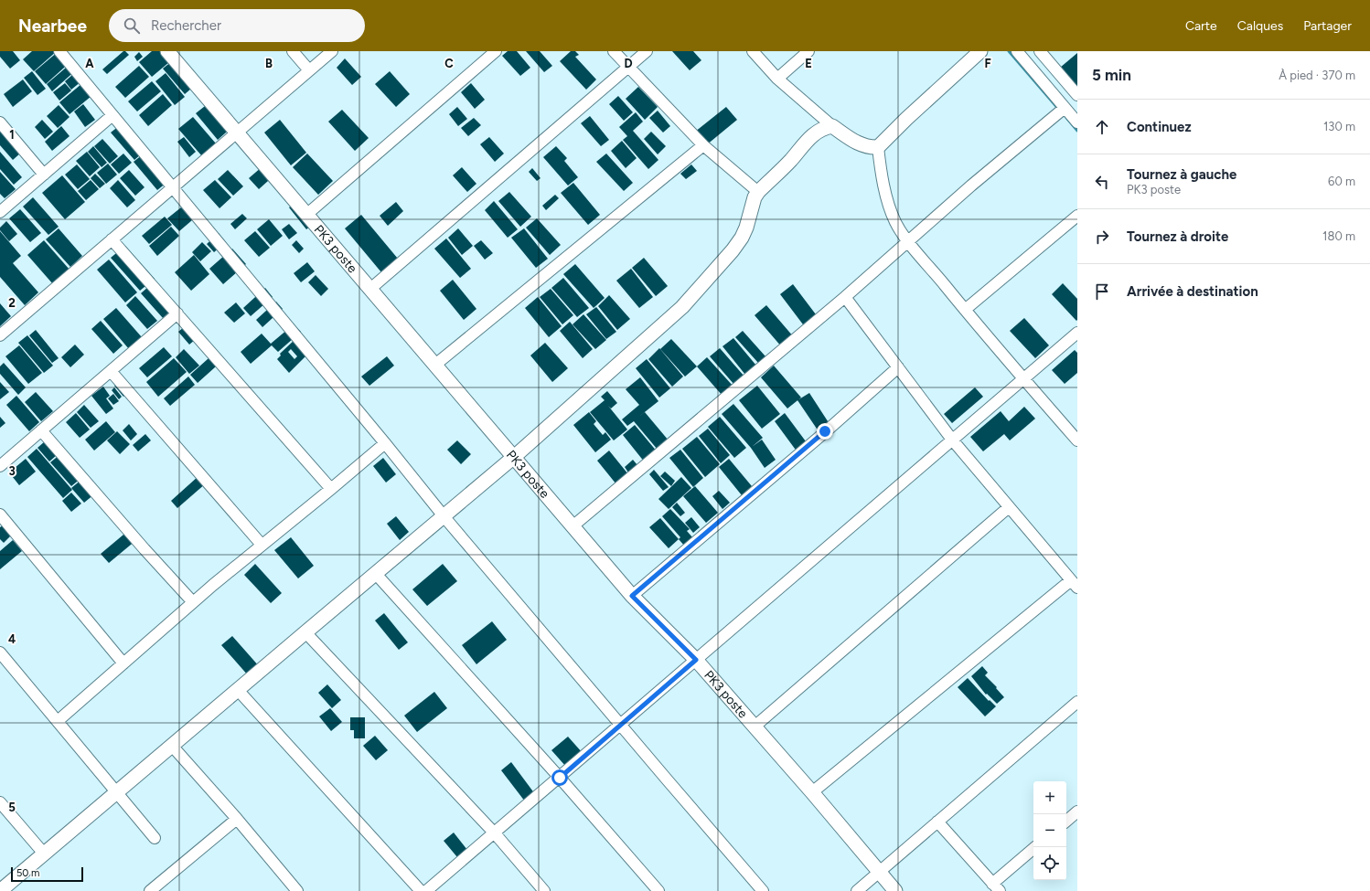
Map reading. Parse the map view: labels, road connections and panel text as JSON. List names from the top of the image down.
{
  "streets": {
    "street": ["PK3 poste"]
  },
  "scale_bar": "50 m",
  "page": {
    "header": "Nearbee",
    "search": "Rechercher",
    "nav": ["Carte", "Calques", "Partager"],
    "heading": ["5 min", "À pied · 370 m"],
    "list": [
      ["Continuez", "130 m"],
      ["Tournez à gauche", "PK3 poste", "60 m"],
      ["Tournez à droite", "180 m"],
      "Arrivée à destination"
    ],
    "map_buttons": ["+", "−"],
    "scale": "50 m"
  },
  "grid": {
    "columns": [
      "A",
      "B",
      "C",
      "D",
      "E",
      "F"
    ],
    "rows": [
      "1",
      "2",
      "3",
      "4",
      "5"
    ]
  }
}
